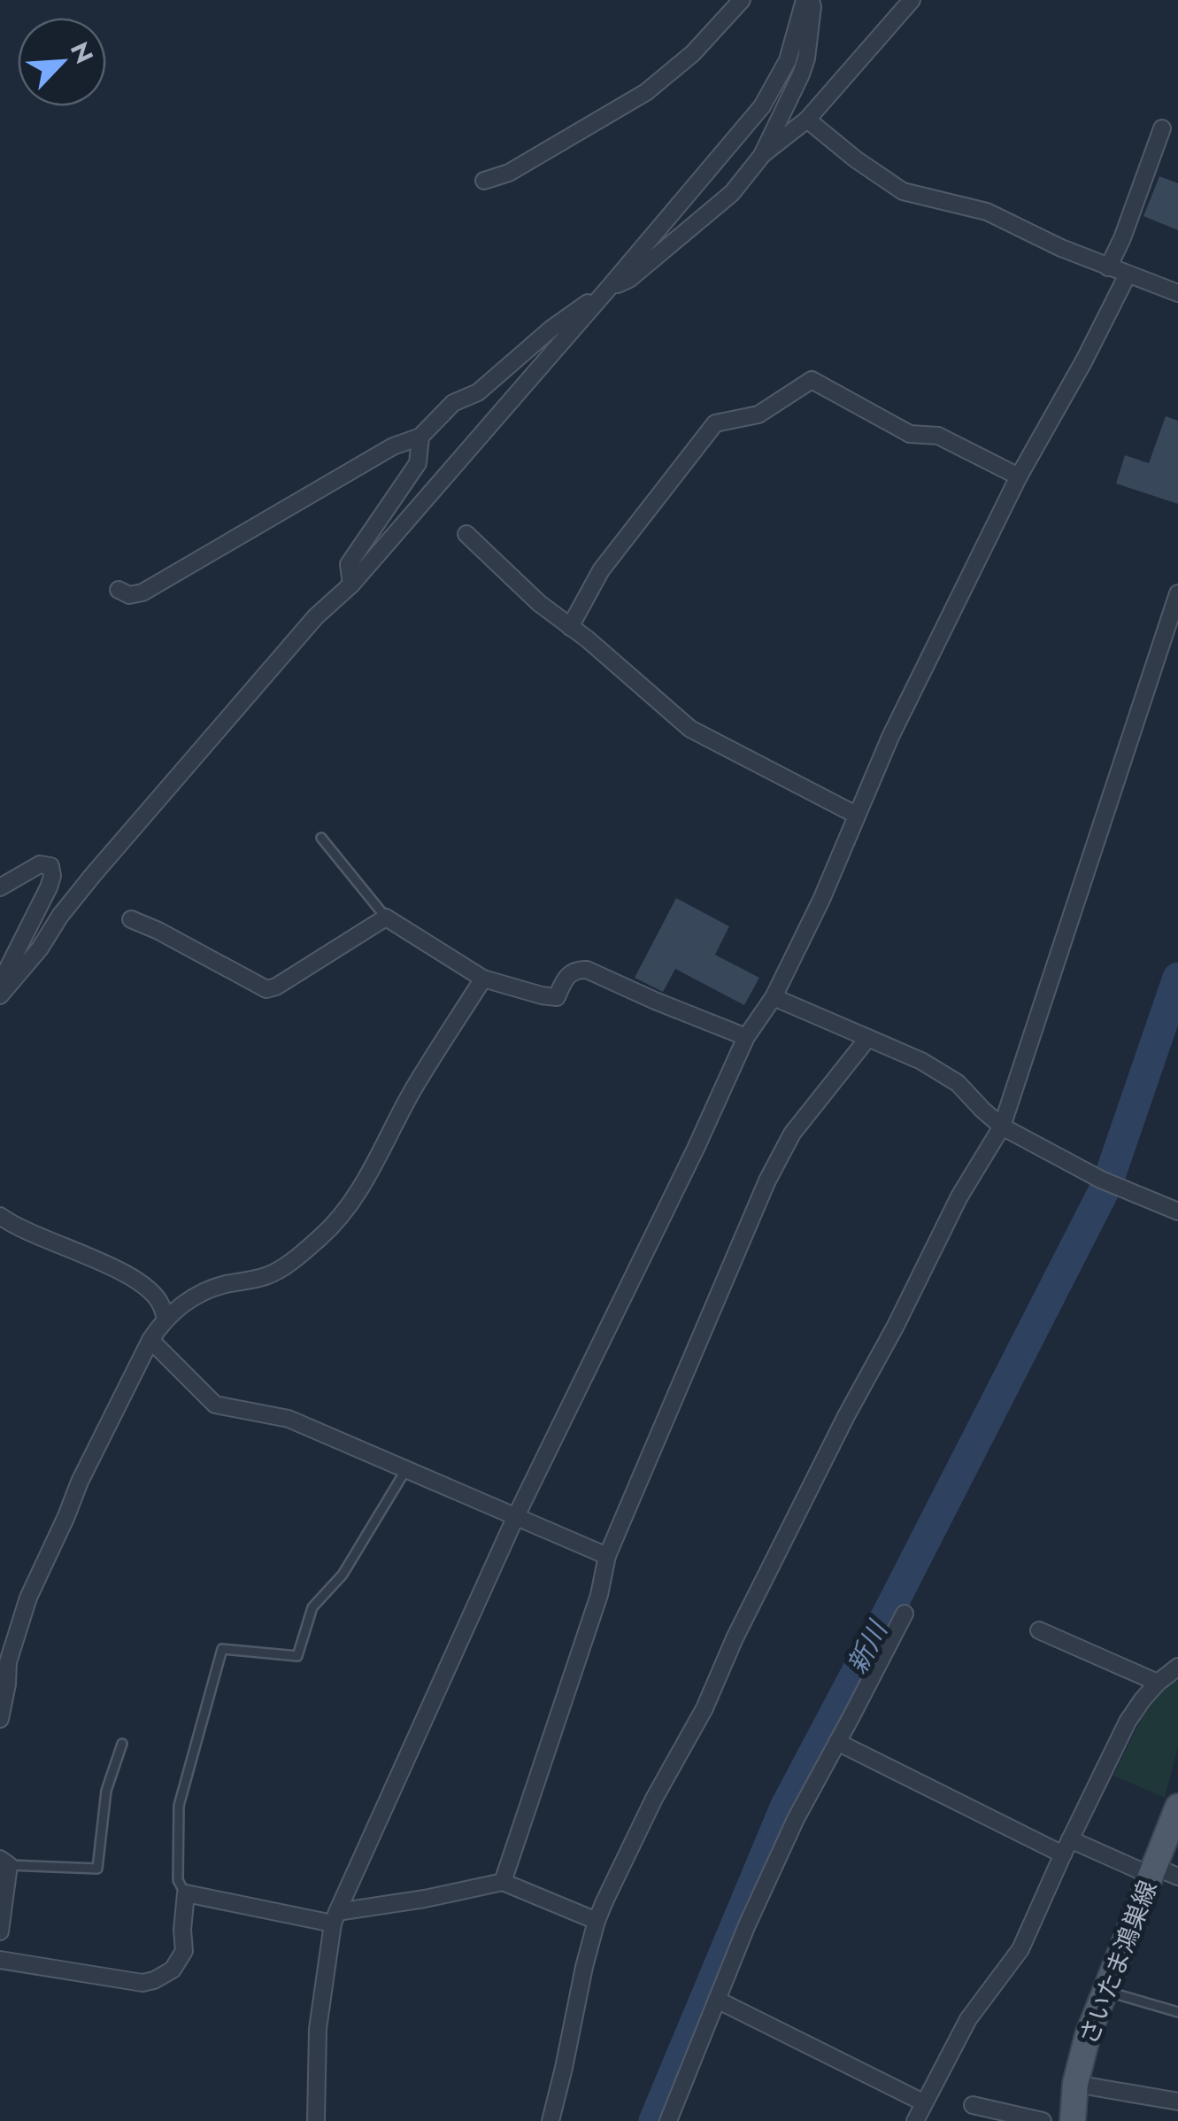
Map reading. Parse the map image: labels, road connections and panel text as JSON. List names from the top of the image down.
{
  "streets": {
    "main road": ["さいたま鴻巣線"]
  },
  "water": ["新川"],
  "north": "top right"
}
